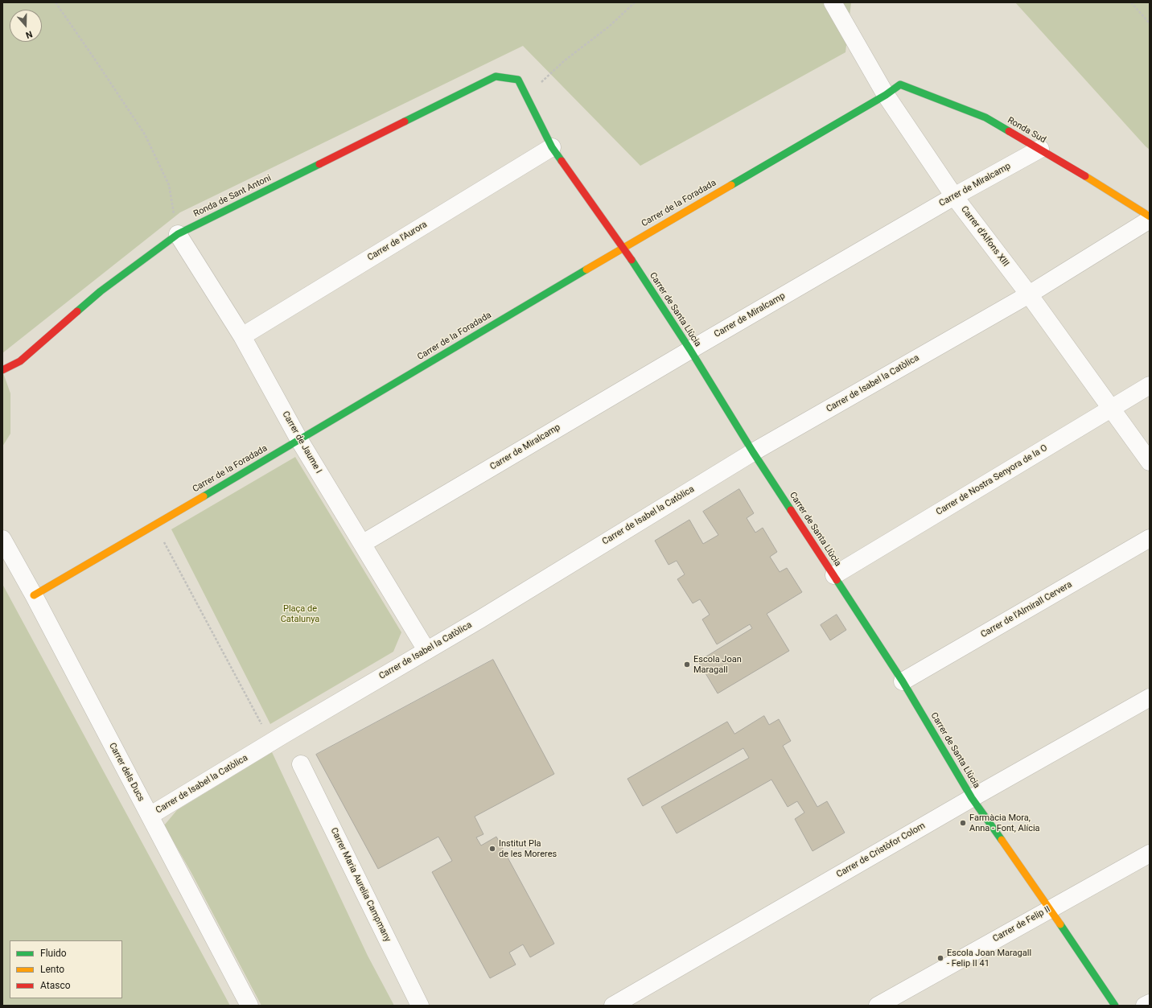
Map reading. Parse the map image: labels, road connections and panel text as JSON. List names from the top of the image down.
{
  "streets": {
    "street": [
      "Ronda Sud",
      "Carrer de Miralcamp",
      "Ronda de Sant Antoni",
      "Carrer de la Foradada",
      "Carrer d'Alfons XIII",
      "Carrer de l'Aurora",
      "Carrer de Santa Llùcia",
      "Carrer de Isabel la Catòlica",
      "Carrer de Jaume I",
      "Carrer de Nostra Senyora de la O",
      "Carrer de l'Almirall Cervera",
      "Carrer dels Ducs",
      "Carrer de Cristòfor Colom",
      "Carrer Maria Aurelia Campmany",
      "Carrer de Felip II"
    ]
  },
  "crossings": [
    ["Ronda Sud", "Carrer de Miralcamp"],
    ["Ronda Sud", "Carrer de la Foradada"],
    ["Ronda Sud", "Carrer d'Alfons XIII"],
    ["Carrer de Miralcamp", "Carrer d'Alfons XIII"],
    ["Carrer de Miralcamp", "Carrer de Santa Llùcia"],
    ["Carrer de Miralcamp", "Carrer de Jaume I"],
    ["Ronda de Sant Antoni", "Carrer de Santa Llùcia"],
    ["Ronda de Sant Antoni", "Carrer de Jaume I"],
    ["Carrer de la Foradada", "Carrer d'Alfons XIII"],
    ["Carrer de la Foradada", "Carrer de Santa Llùcia"],
    ["Carrer de la Foradada", "Carrer de Jaume I"],
    ["Carrer de la Foradada", "Carrer dels Ducs"],
    ["Carrer d'Alfons XIII", "Carrer de Isabel la Catòlica"],
    ["Carrer d'Alfons XIII", "Carrer de Nostra Senyora de la O"],
    ["Carrer de l'Aurora", "Carrer de Santa Llùcia"],
    ["Carrer de l'Aurora", "Carrer de Jaume I"],
    ["Carrer de Santa Llùcia", "Carrer de Isabel la Catòlica"],
    ["Carrer de Santa Llùcia", "Carrer de Nostra Senyora de la O"],
    ["Carrer de Santa Llùcia", "Carrer de l'Almirall Cervera"],
    ["Carrer de Santa Llùcia", "Carrer de Cristòfor Colom"],
    ["Carrer de Santa Llùcia", "Carrer de Felip II"],
    ["Carrer de Isabel la Catòlica", "Carrer de Jaume I"],
    ["Carrer de Isabel la Catòlica", "Carrer dels Ducs"]
  ],
  "parks": ["Plaça de Catalunya"],
  "places": [
    "Escola Joan Maragall",
    "Farmàcia Mora, Anna - Font, Alícia",
    "Institut Pla de les Moreres",
    "Escola Joan Maragall - Felip II 41"
  ],
  "legend": ["Fluido", "Lento", "Atasco"],
  "north": "bottom"
}
